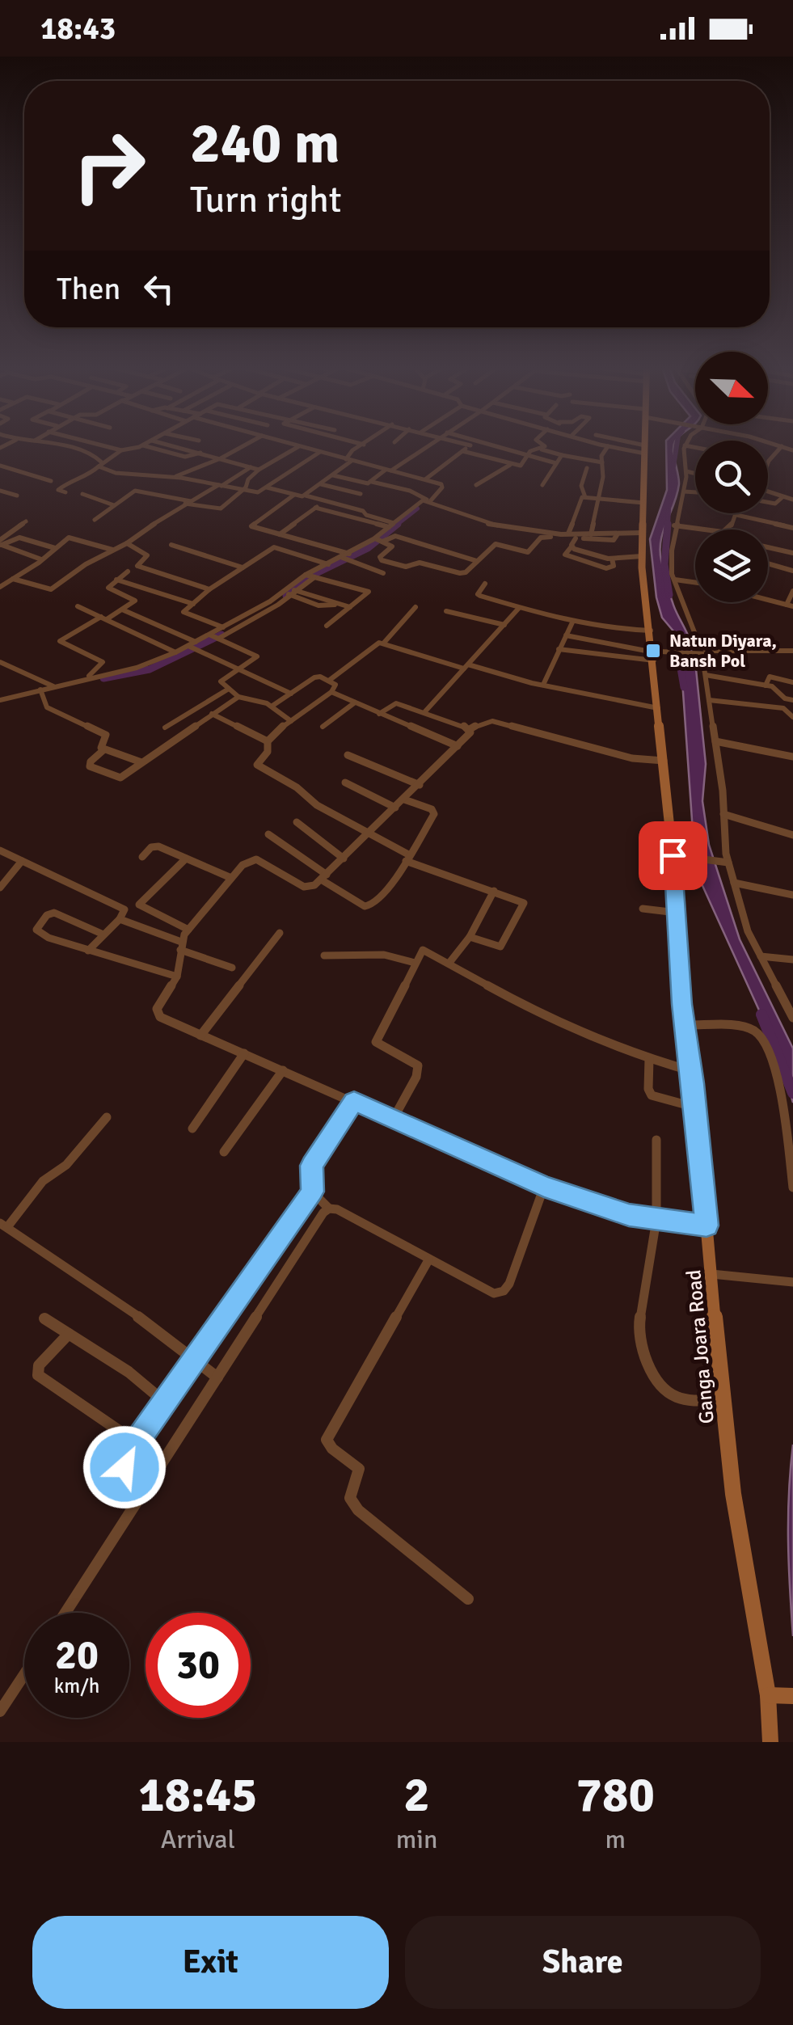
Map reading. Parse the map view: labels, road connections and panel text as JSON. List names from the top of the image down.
{
  "streets": {
    "main road": ["Ganga Joara Road"]
  },
  "places": {
    "transit": ["Natun Diyara, Bansh Pol"]
  },
  "north": "bottom right",
  "page": {
    "status": "18:43",
    "turn": ["240 m", "Turn right"],
    "then": "Then",
    "speed": "20 km/h",
    "limit": "30",
    "eta": [
      "18:45",
      "Arrival",
      "2",
      "min",
      "780",
      "m"
    ],
    "buttons": ["Exit", "Share"]
  }
}
